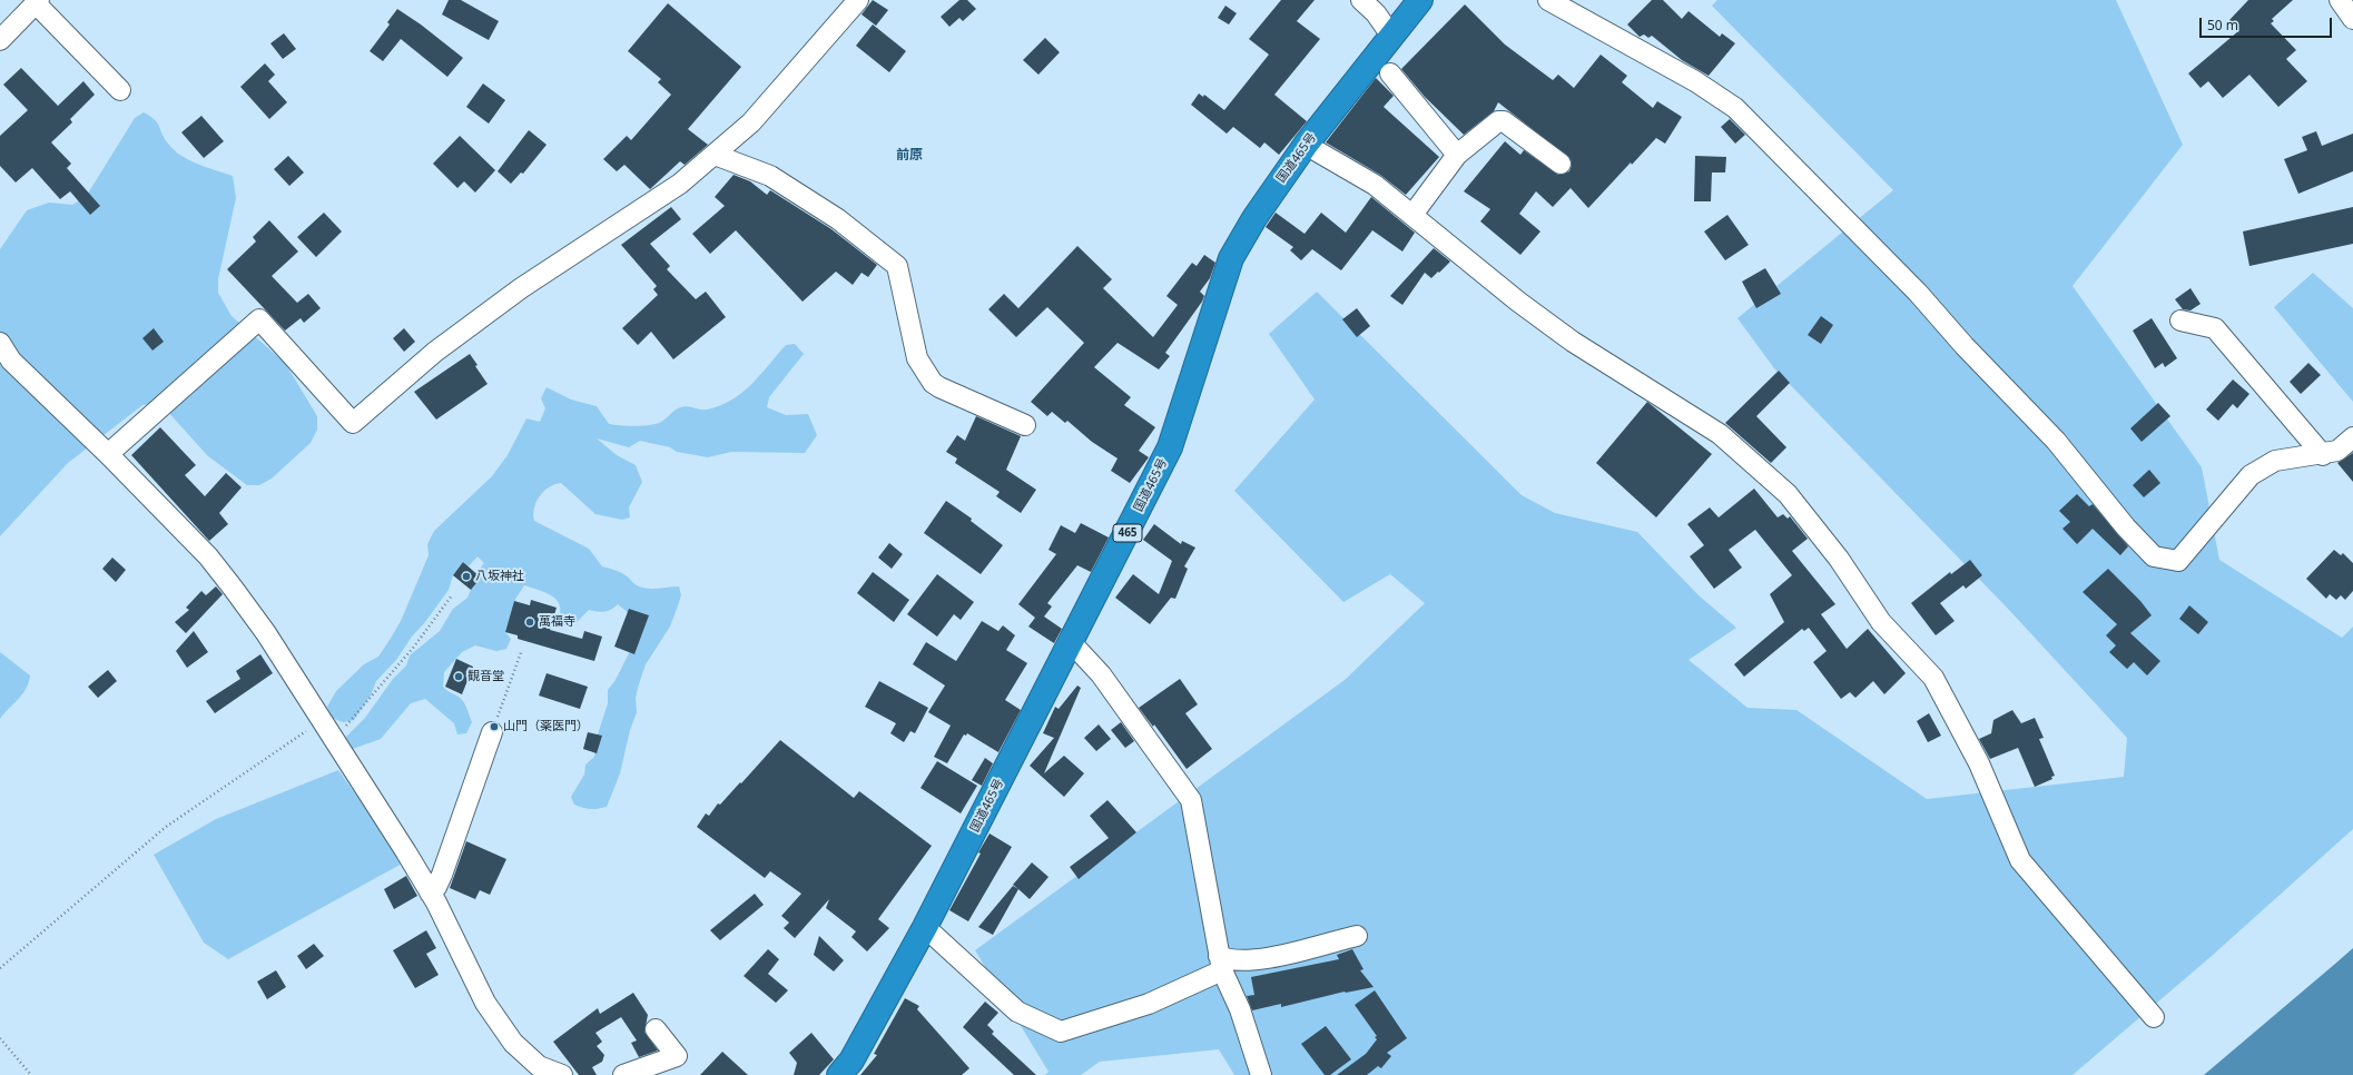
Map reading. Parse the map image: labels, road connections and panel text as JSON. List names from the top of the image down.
{
  "streets": {
    "highway": ["国道465号", "465"]
  },
  "districts": ["前原"],
  "places": [
    "八坂神社",
    "萬福寺",
    "観音堂",
    "山門（薬医門）"
  ],
  "scale_bar": "50 m"
}
